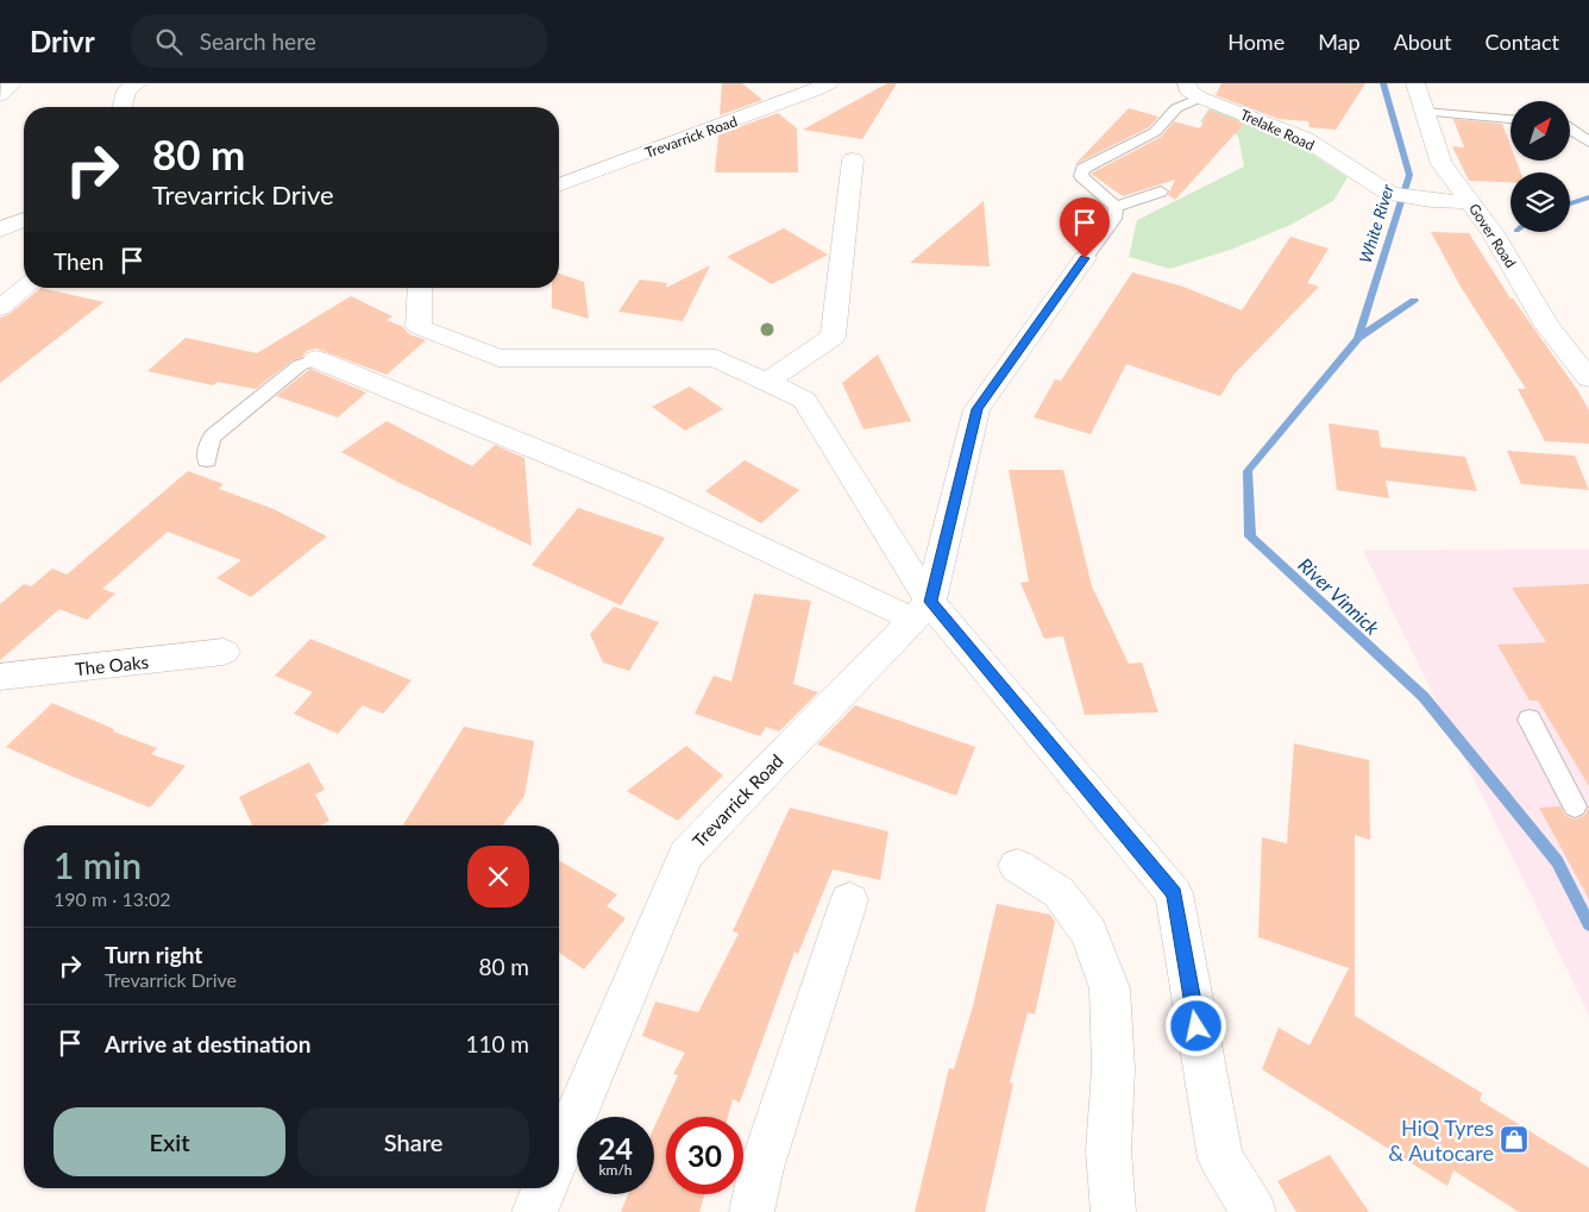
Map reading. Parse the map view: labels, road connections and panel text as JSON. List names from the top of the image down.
{
  "streets": {
    "street": [
      "Trelake Road",
      "Trevarrick Road",
      "Gover Road",
      "The Oaks"
    ]
  },
  "crossings": [
    ["Trelake Road", "Gover Road"]
  ],
  "water": ["White River", "River Vinnick"],
  "places": {
    "shop": ["HiQ Tyres & Autocare"]
  },
  "north": "top right",
  "page": {
    "header": "Drivr",
    "search": "Search here",
    "nav": [
      "Home",
      "Map",
      "About",
      "Contact"
    ],
    "turn": ["80 m", "Trevarrick Drive"],
    "then": "Then",
    "heading": ["1 min", "190 m · 13:02"],
    "list": [
      {
        "name": "Turn right",
        "note": "Trevarrick Drive",
        "value": "80 m"
      },
      {
        "name": "Arrive at destination",
        "value": "110 m"
      }
    ],
    "buttons": ["Exit", "Share"],
    "speed": "24 km/h",
    "limit": "30"
  }
}
